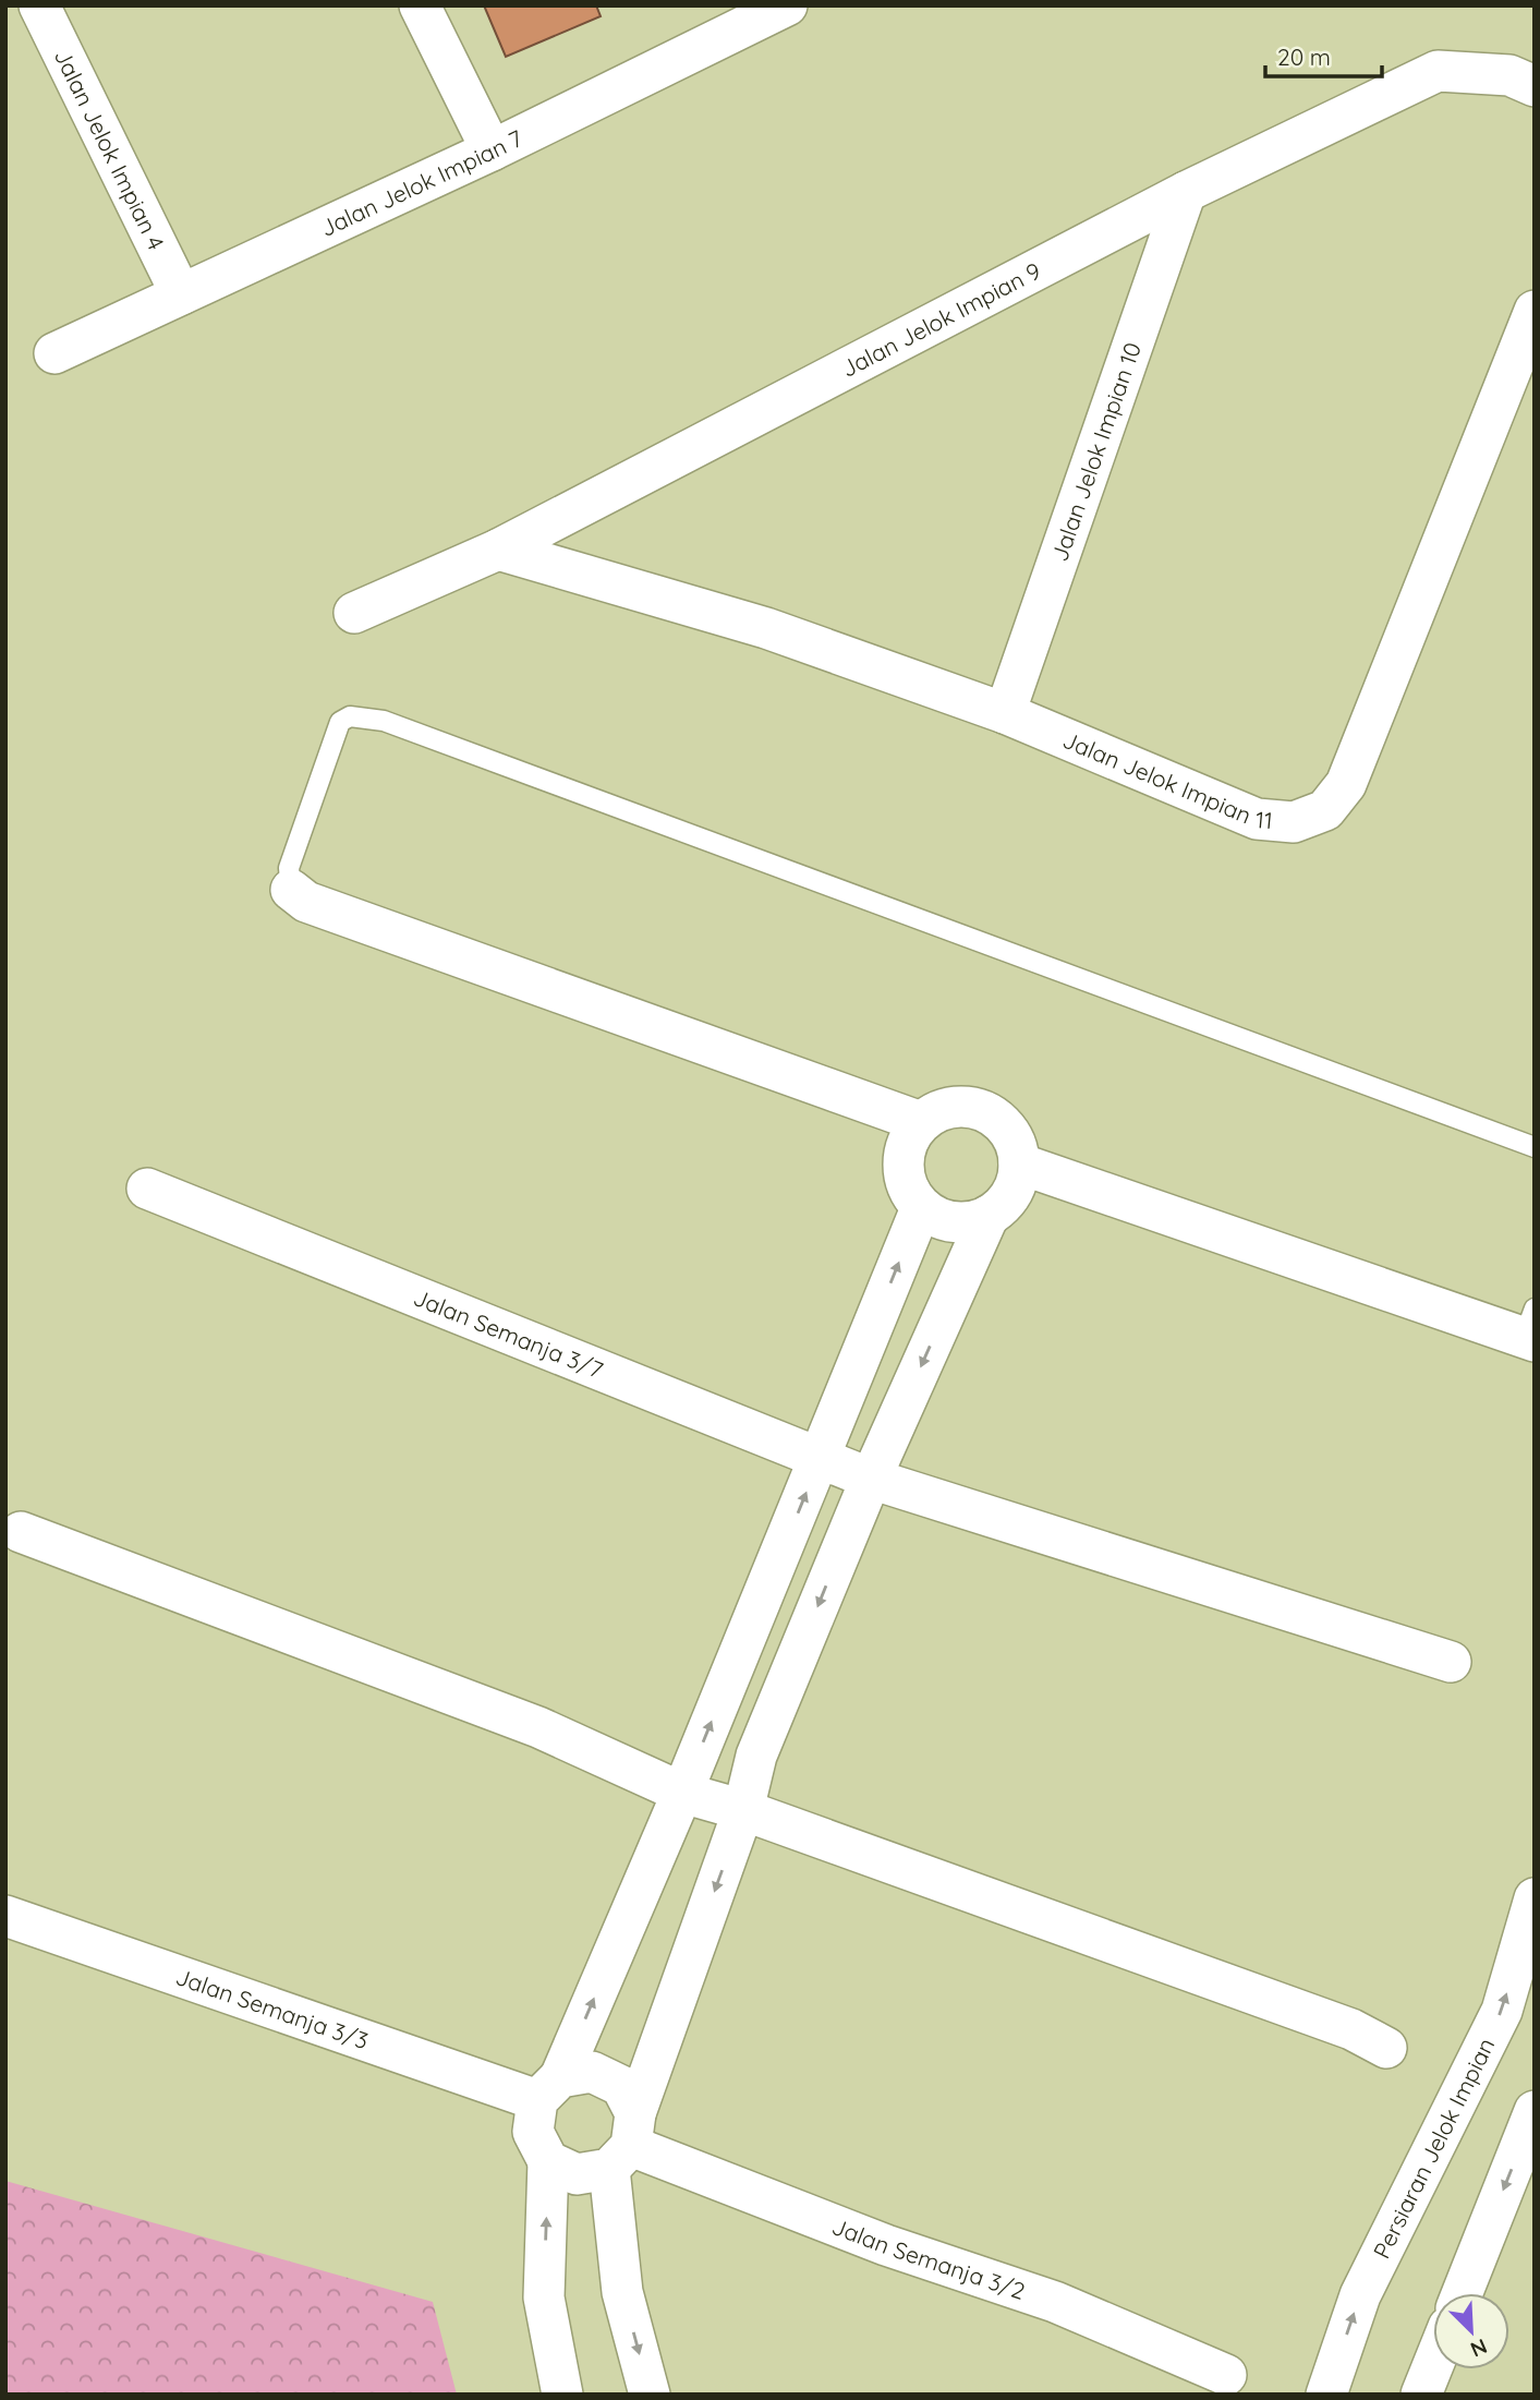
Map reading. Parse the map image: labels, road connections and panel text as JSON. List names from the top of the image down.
{
  "streets": {
    "street": [
      "Jalan Jelok Impian 4",
      "Jalan Jelok Impian 7",
      "Jalan Jelok Impian 9",
      "Jalan Jelok Impian 10",
      "Jalan Jelok Impian 11",
      "Jalan Semanja 3/7",
      "Jalan Semanja 3/3",
      "Persiaran Jelok Impian",
      "Jalan Semanja 3/2"
    ]
  },
  "crossings": [
    ["Jalan Jelok Impian 4", "Jalan Jelok Impian 7"],
    ["Jalan Jelok Impian 9", "Jalan Jelok Impian 10"],
    ["Jalan Jelok Impian 9", "Jalan Jelok Impian 11"],
    ["Jalan Jelok Impian 10", "Jalan Jelok Impian 11"],
    ["Jalan Semanja 3/3", "Jalan Semanja 3/2"]
  ],
  "scale_bar": "20 m",
  "north": "bottom right"
}
